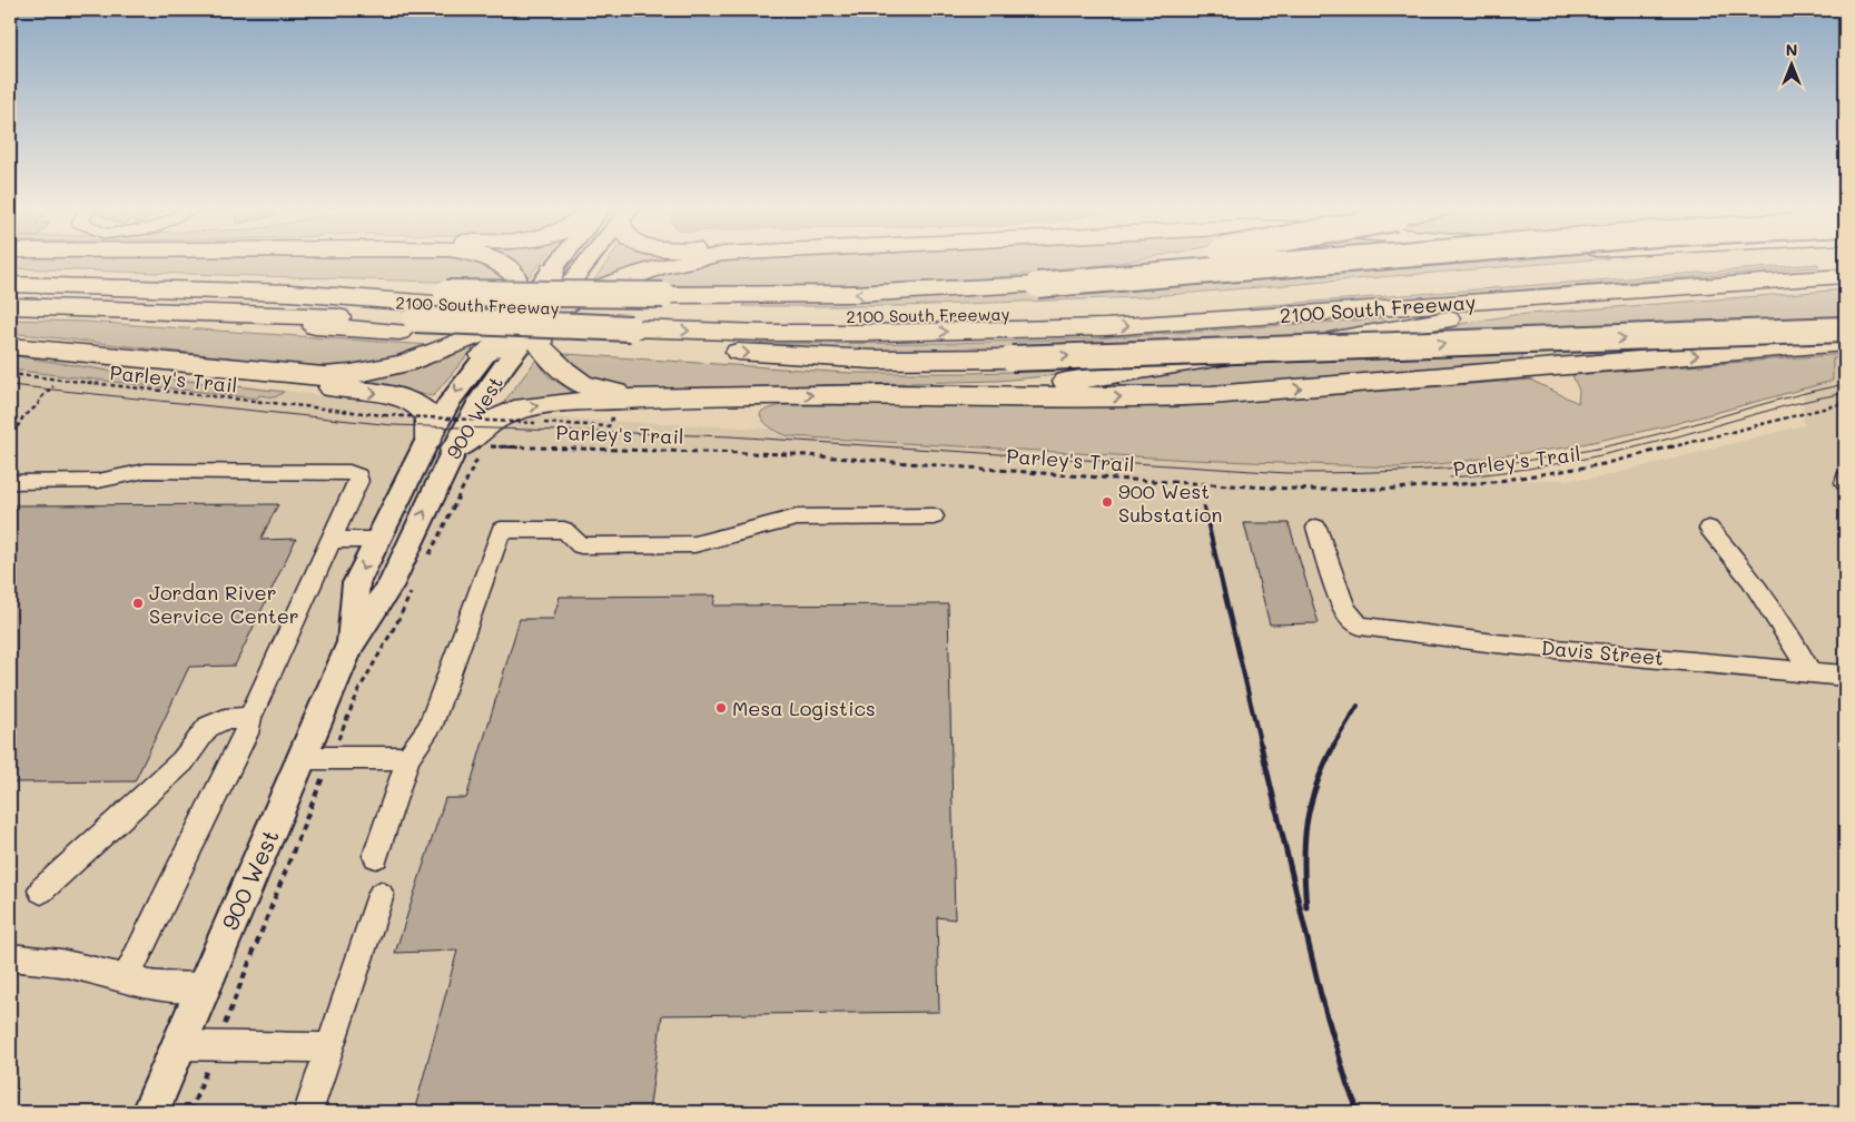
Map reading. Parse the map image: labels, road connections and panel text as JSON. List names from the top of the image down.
{
  "streets": {
    "highway": ["2100 South Freeway"],
    "main road": ["900 West"],
    "street": ["Davis Street"],
    "path": ["Parley's Trail"]
  },
  "places": ["900 West Substation", "Jordan River Service Center", "Mesa Logistics"],
  "north": "top"
}
